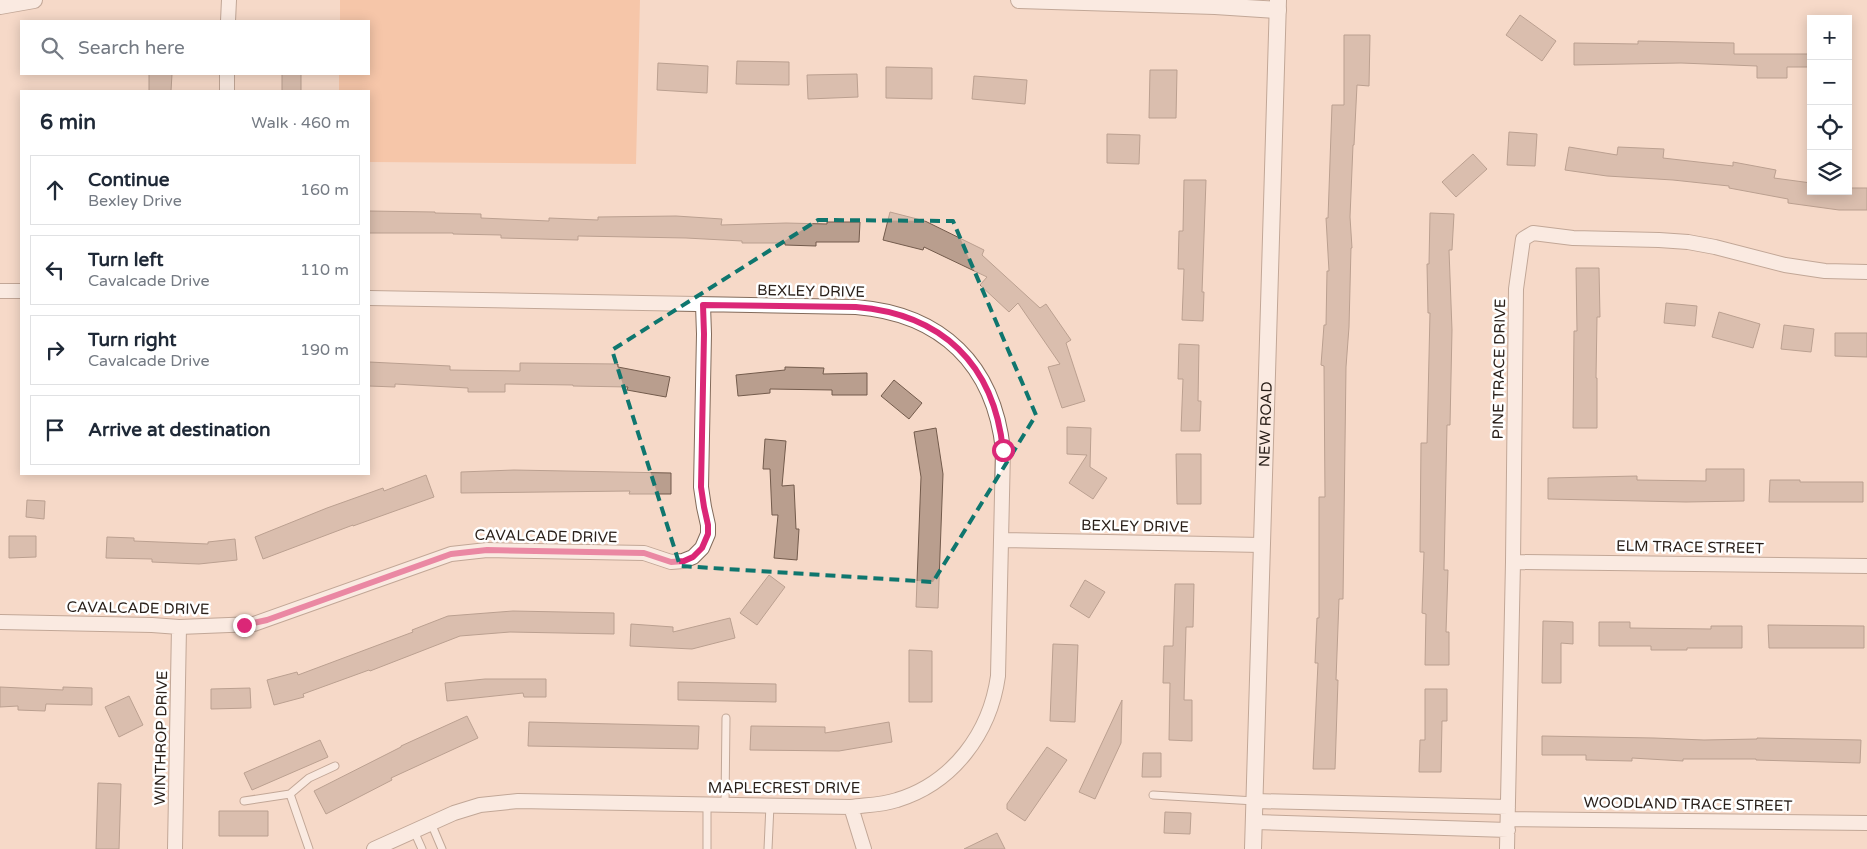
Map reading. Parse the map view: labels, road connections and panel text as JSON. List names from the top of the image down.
{
  "streets": {
    "street": [
      "BEXLEY DRIVE",
      "PINE TRACE DRIVE",
      "NEW ROAD",
      "CAVALCADE DRIVE",
      "ELM TRACE STREET",
      "WINTHROP DRIVE",
      "MAPLECREST DRIVE",
      "WOODLAND TRACE STREET"
    ]
  },
  "crossings": [
    ["BEXLEY DRIVE", "NEW ROAD"],
    ["BEXLEY DRIVE", "CAVALCADE DRIVE"],
    ["BEXLEY DRIVE", "MAPLECREST DRIVE"],
    ["PINE TRACE DRIVE", "ELM TRACE STREET"],
    ["PINE TRACE DRIVE", "WOODLAND TRACE STREET"],
    ["NEW ROAD", "WOODLAND TRACE STREET"],
    ["CAVALCADE DRIVE", "WINTHROP DRIVE"]
  ],
  "page": {
    "map_buttons": ["+", "−"],
    "search": "Search here",
    "heading": ["6 min", "Walk · 460 m"],
    "list": [
      ["Continue", "Bexley Drive", "160 m"],
      ["Turn left", "Cavalcade Drive", "110 m"],
      ["Turn right", "Cavalcade Drive", "190 m"],
      "Arrive at destination"
    ]
  }
}
